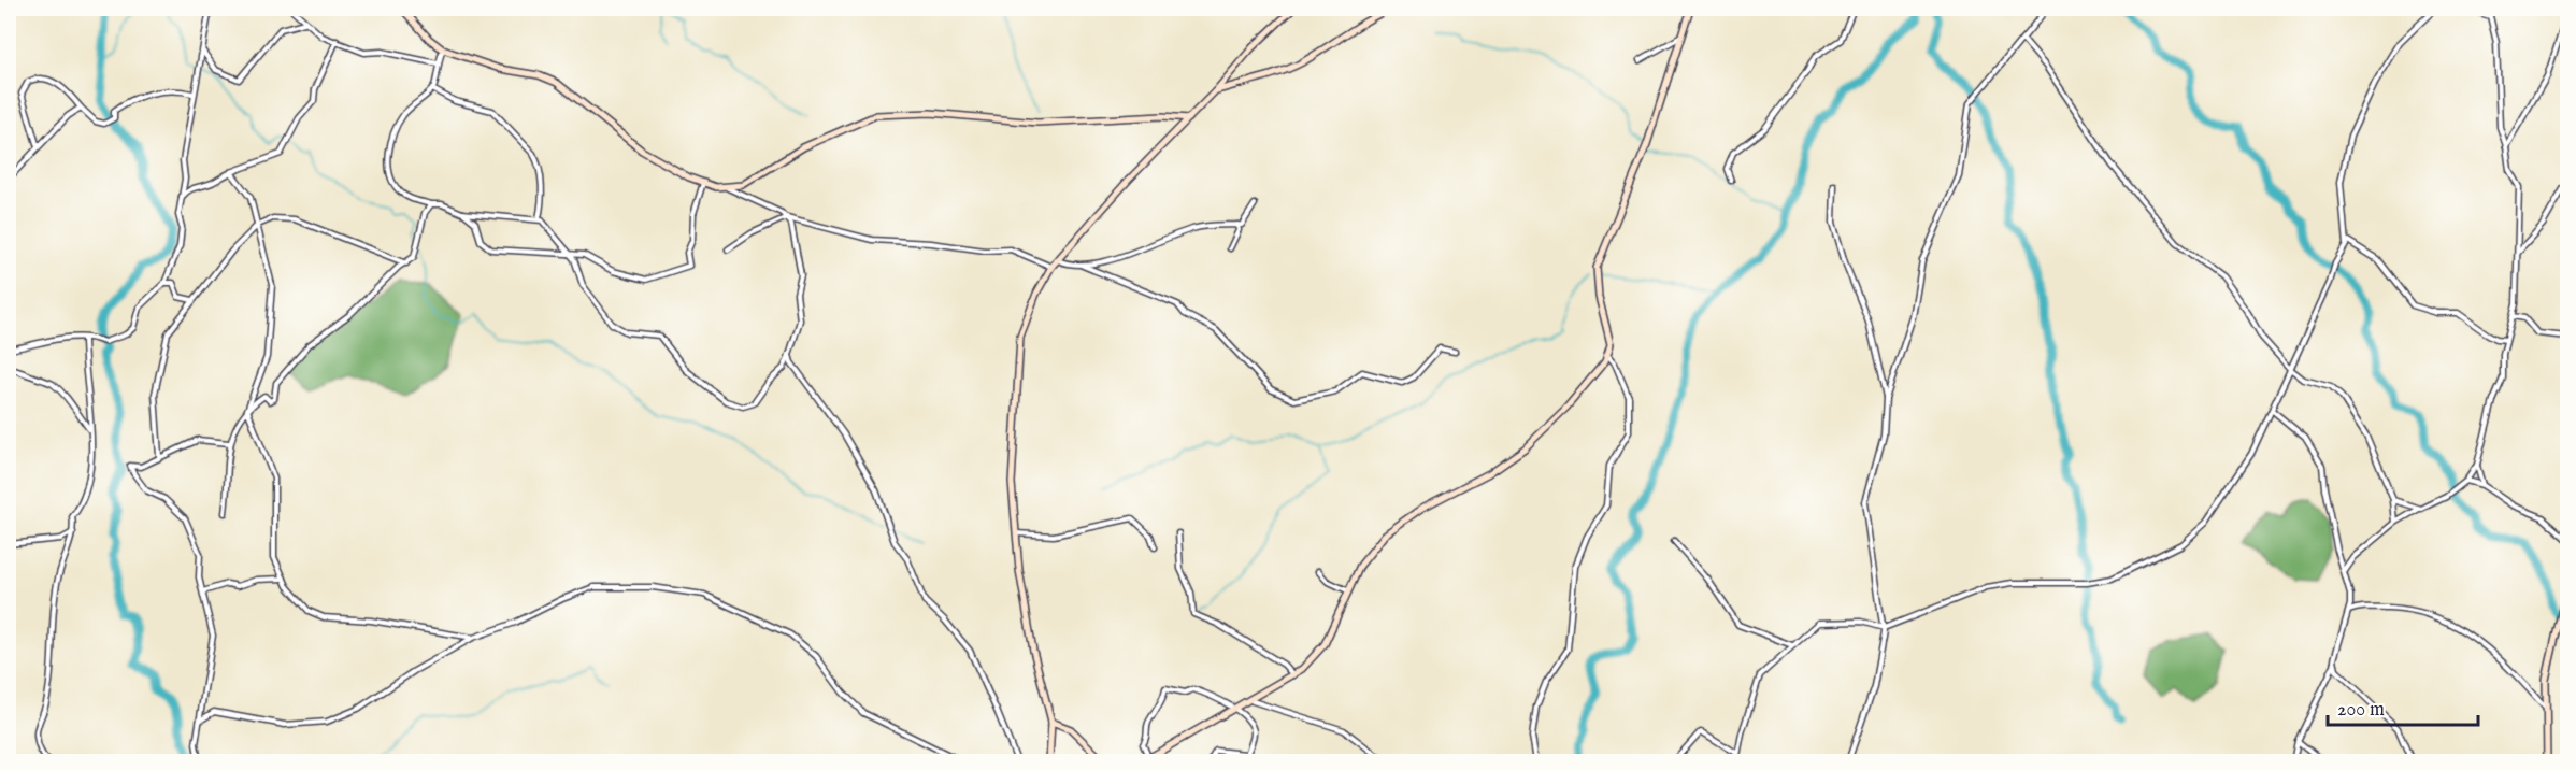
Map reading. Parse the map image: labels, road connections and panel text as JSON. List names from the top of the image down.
{
  "scale_bar": "200 m"
}
